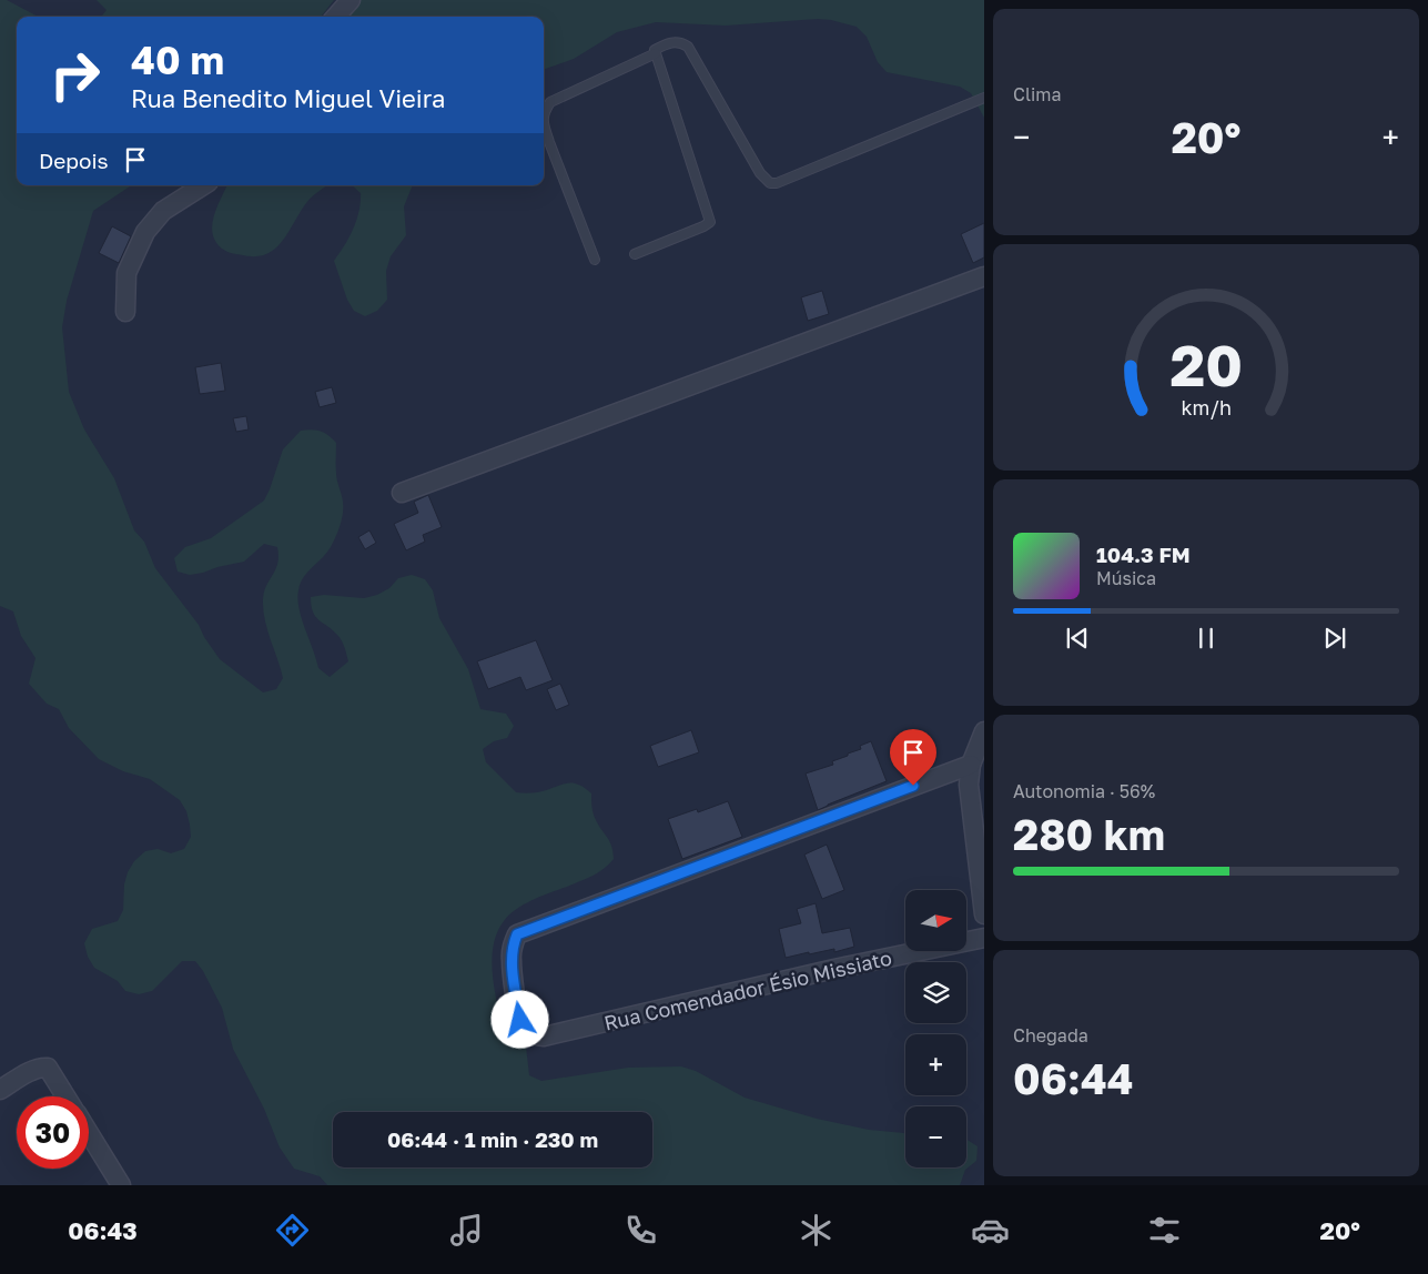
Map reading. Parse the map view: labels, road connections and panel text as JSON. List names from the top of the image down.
{
  "streets": {
    "street": ["Rua Comendador Ésio Missiato"]
  },
  "north": "right",
  "page": {
    "tile": [
      "Clima",
      ["Autonomia · 56%", "280 km"],
      ["Chegada", "06:44"]
    ],
    "turn": ["40 m", "Rua Benedito Miguel Vieira"],
    "heat": ["−", "20°", "+"],
    "then": "Depois",
    "song": ["104.3 FM", "Música"],
    "map_buttons": ["+", "−"],
    "limit": "30",
    "trip": "06:44 · 1 min · 230 m",
    "tabs": ["06:43", "20°"],
    "gauge": ["20", "km/h"]
  }
}
